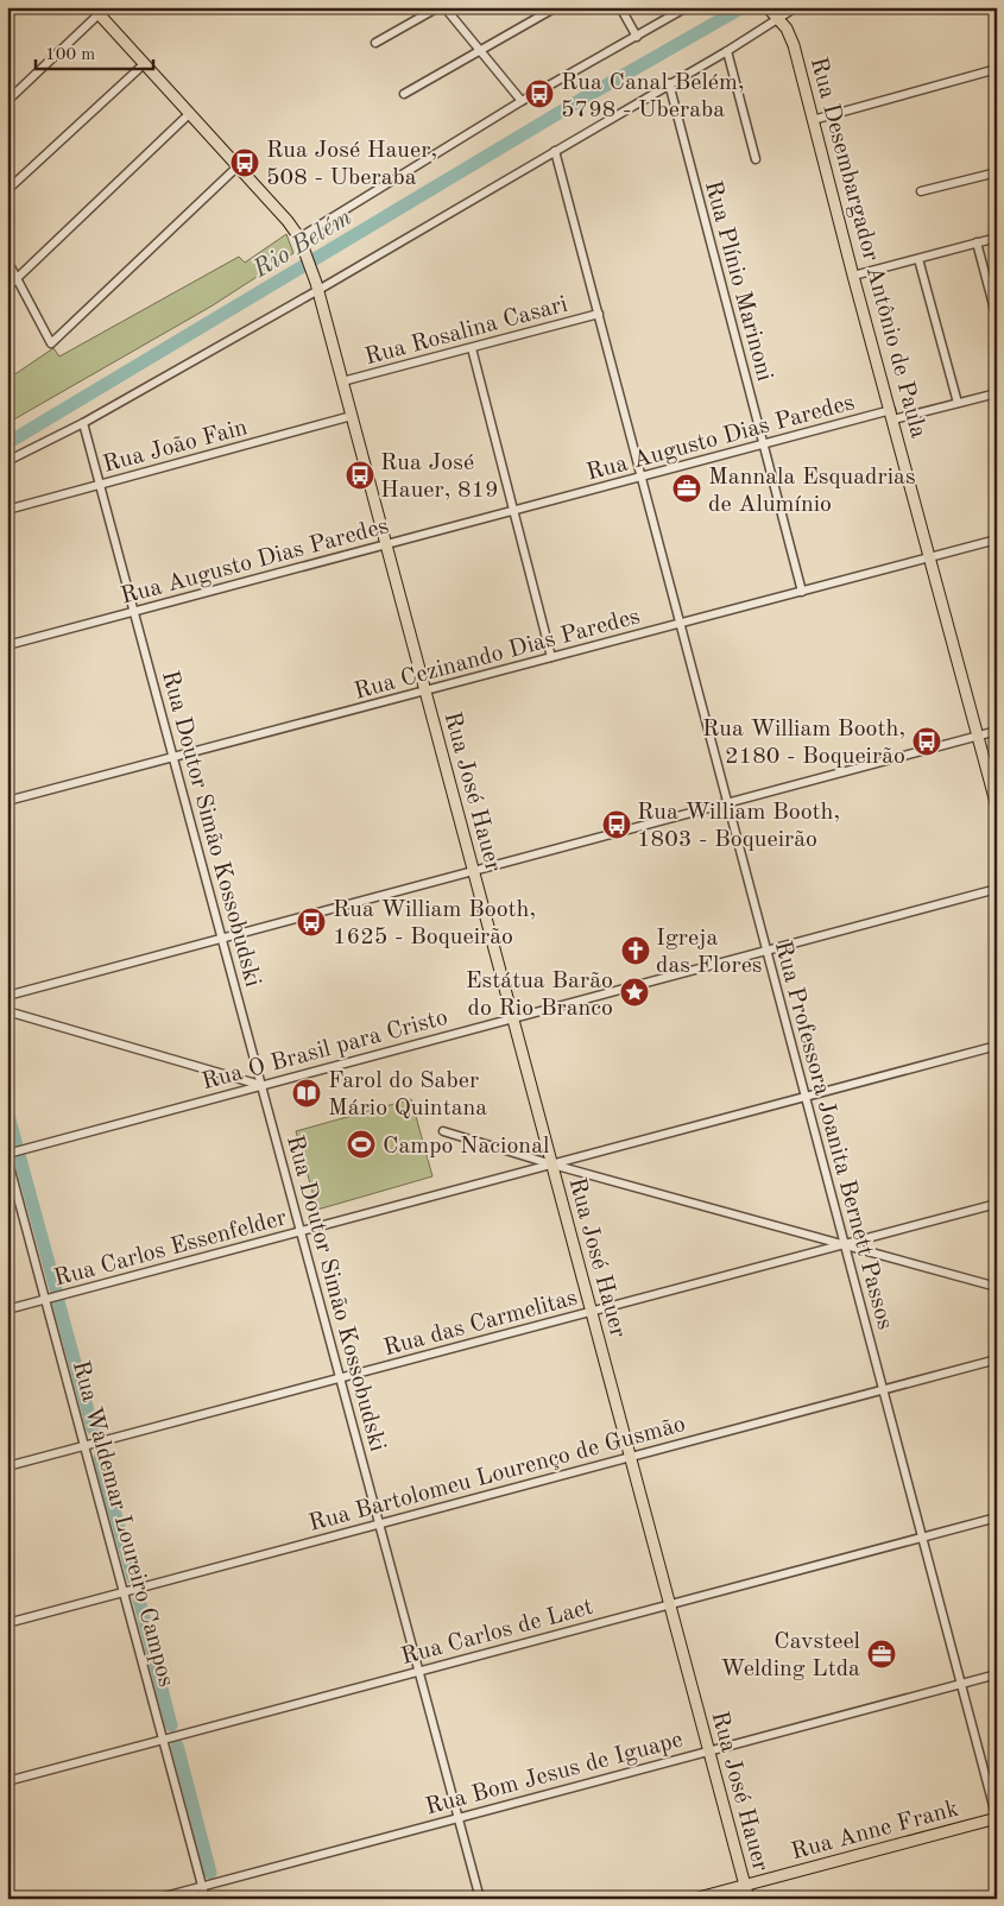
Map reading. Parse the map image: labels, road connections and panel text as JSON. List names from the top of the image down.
{
  "streets": {
    "main road": ["Rua Desembargador Antônio de Paula", "Rua José Hauer", "Rua Anne Frank"],
    "street": [
      "Rua Plínio Marinoni",
      "Rua Rosalina Casari",
      "Rua Augusto Dias Paredes",
      "Rua João Fain",
      "Rua Cezinando Dias Paredes",
      "Rua Doutor Simão Kossobudski",
      "Rua O Brasil para Cristo",
      "Rua Professora Joanita Bernett Passos",
      "Rua Carlos Essenfelder",
      "Rua das Carmelitas",
      "Rua Bartolomeu Lourenço de Gusmão",
      "Rua Waldemar Loureiro Campos",
      "Rua Carlos de Laet",
      "Rua Bom Jesus de Iguape"
    ]
  },
  "crossings": [
    ["Rua Desembargador Antônio de Paula", "Rua Augusto Dias Paredes"],
    ["Rua Desembargador Antônio de Paula", "Rua Cezinando Dias Paredes"],
    ["Rua Plínio Marinoni", "Rua Augusto Dias Paredes"],
    ["Rua Plínio Marinoni", "Rua Cezinando Dias Paredes"],
    ["Rua Rosalina Casari", "Rua José Hauer"],
    ["Rua Rosalina Casari", "Rua Professora Joanita Bernett Passos"],
    ["Rua Augusto Dias Paredes", "Rua José Hauer"],
    ["Rua Augusto Dias Paredes", "Rua Doutor Simão Kossobudski"],
    ["Rua Augusto Dias Paredes", "Rua Professora Joanita Bernett Passos"],
    ["Rua João Fain", "Rua José Hauer"],
    ["Rua João Fain", "Rua Doutor Simão Kossobudski"],
    ["Rua Cezinando Dias Paredes", "Rua José Hauer"],
    ["Rua Cezinando Dias Paredes", "Rua Doutor Simão Kossobudski"],
    ["Rua Cezinando Dias Paredes", "Rua Professora Joanita Bernett Passos"],
    ["Rua José Hauer", "Rua O Brasil para Cristo"],
    ["Rua José Hauer", "Rua Carlos Essenfelder"],
    ["Rua José Hauer", "Rua das Carmelitas"],
    ["Rua José Hauer", "Rua Bartolomeu Lourenço de Gusmão"],
    ["Rua José Hauer", "Rua Carlos de Laet"],
    ["Rua José Hauer", "Rua Bom Jesus de Iguape"],
    ["Rua José Hauer", "Rua Anne Frank"],
    ["Rua Doutor Simão Kossobudski", "Rua O Brasil para Cristo"],
    ["Rua Doutor Simão Kossobudski", "Rua Carlos Essenfelder"],
    ["Rua Doutor Simão Kossobudski", "Rua das Carmelitas"],
    ["Rua Doutor Simão Kossobudski", "Rua Bartolomeu Lourenço de Gusmão"],
    ["Rua Doutor Simão Kossobudski", "Rua Carlos de Laet"],
    ["Rua Doutor Simão Kossobudski", "Rua Bom Jesus de Iguape"],
    ["Rua O Brasil para Cristo", "Rua Professora Joanita Bernett Passos"],
    ["Rua O Brasil para Cristo", "Rua Waldemar Loureiro Campos"],
    ["Rua Professora Joanita Bernett Passos", "Rua Carlos Essenfelder"],
    ["Rua Professora Joanita Bernett Passos", "Rua das Carmelitas"],
    ["Rua Professora Joanita Bernett Passos", "Rua Bartolomeu Lourenço de Gusmão"],
    ["Rua Professora Joanita Bernett Passos", "Rua Carlos de Laet"],
    ["Rua Professora Joanita Bernett Passos", "Rua Bom Jesus de Iguape"],
    ["Rua Professora Joanita Bernett Passos", "Rua Anne Frank"],
    ["Rua Carlos Essenfelder", "Rua Waldemar Loureiro Campos"],
    ["Rua das Carmelitas", "Rua Waldemar Loureiro Campos"],
    ["Rua Bartolomeu Lourenço de Gusmão", "Rua Waldemar Loureiro Campos"],
    ["Rua Waldemar Loureiro Campos", "Rua Carlos de Laet"],
    ["Rua Waldemar Loureiro Campos", "Rua Bom Jesus de Iguape"]
  ],
  "water": ["Rio Belém"],
  "places": {
    "bus stop": [
      "Rua Canal Belém, 5798 - Uberaba",
      "Rua José Hauer, 508 - Uberaba",
      "Rua José Hauer, 819",
      "Rua William Booth, 2180 - Boqueirão",
      "Rua William Booth, 1803 - Boqueirão",
      "Rua William Booth, 1625 - Boqueirão"
    ],
    "office": ["Mannala Esquadrias de Alumínio", "Cavsteel Welding Ltda"],
    "church": ["Igreja das Flores"],
    "place": ["Estátua Barão do Rio Branco"],
    "library": ["Farol do Saber Mário Quintana"],
    "sports": ["Campo Nacional"]
  },
  "scale_bar": "100 m"
}
